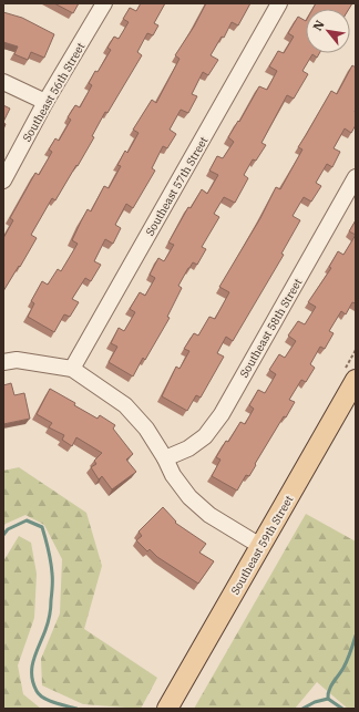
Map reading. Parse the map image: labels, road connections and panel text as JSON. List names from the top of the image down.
{
  "streets": {
    "main road": ["Southeast 59th Street"],
    "street": ["Southeast 56th Street", "Southeast 57th Street", "Southeast 58th Street"]
  },
  "north": "top left"
}
